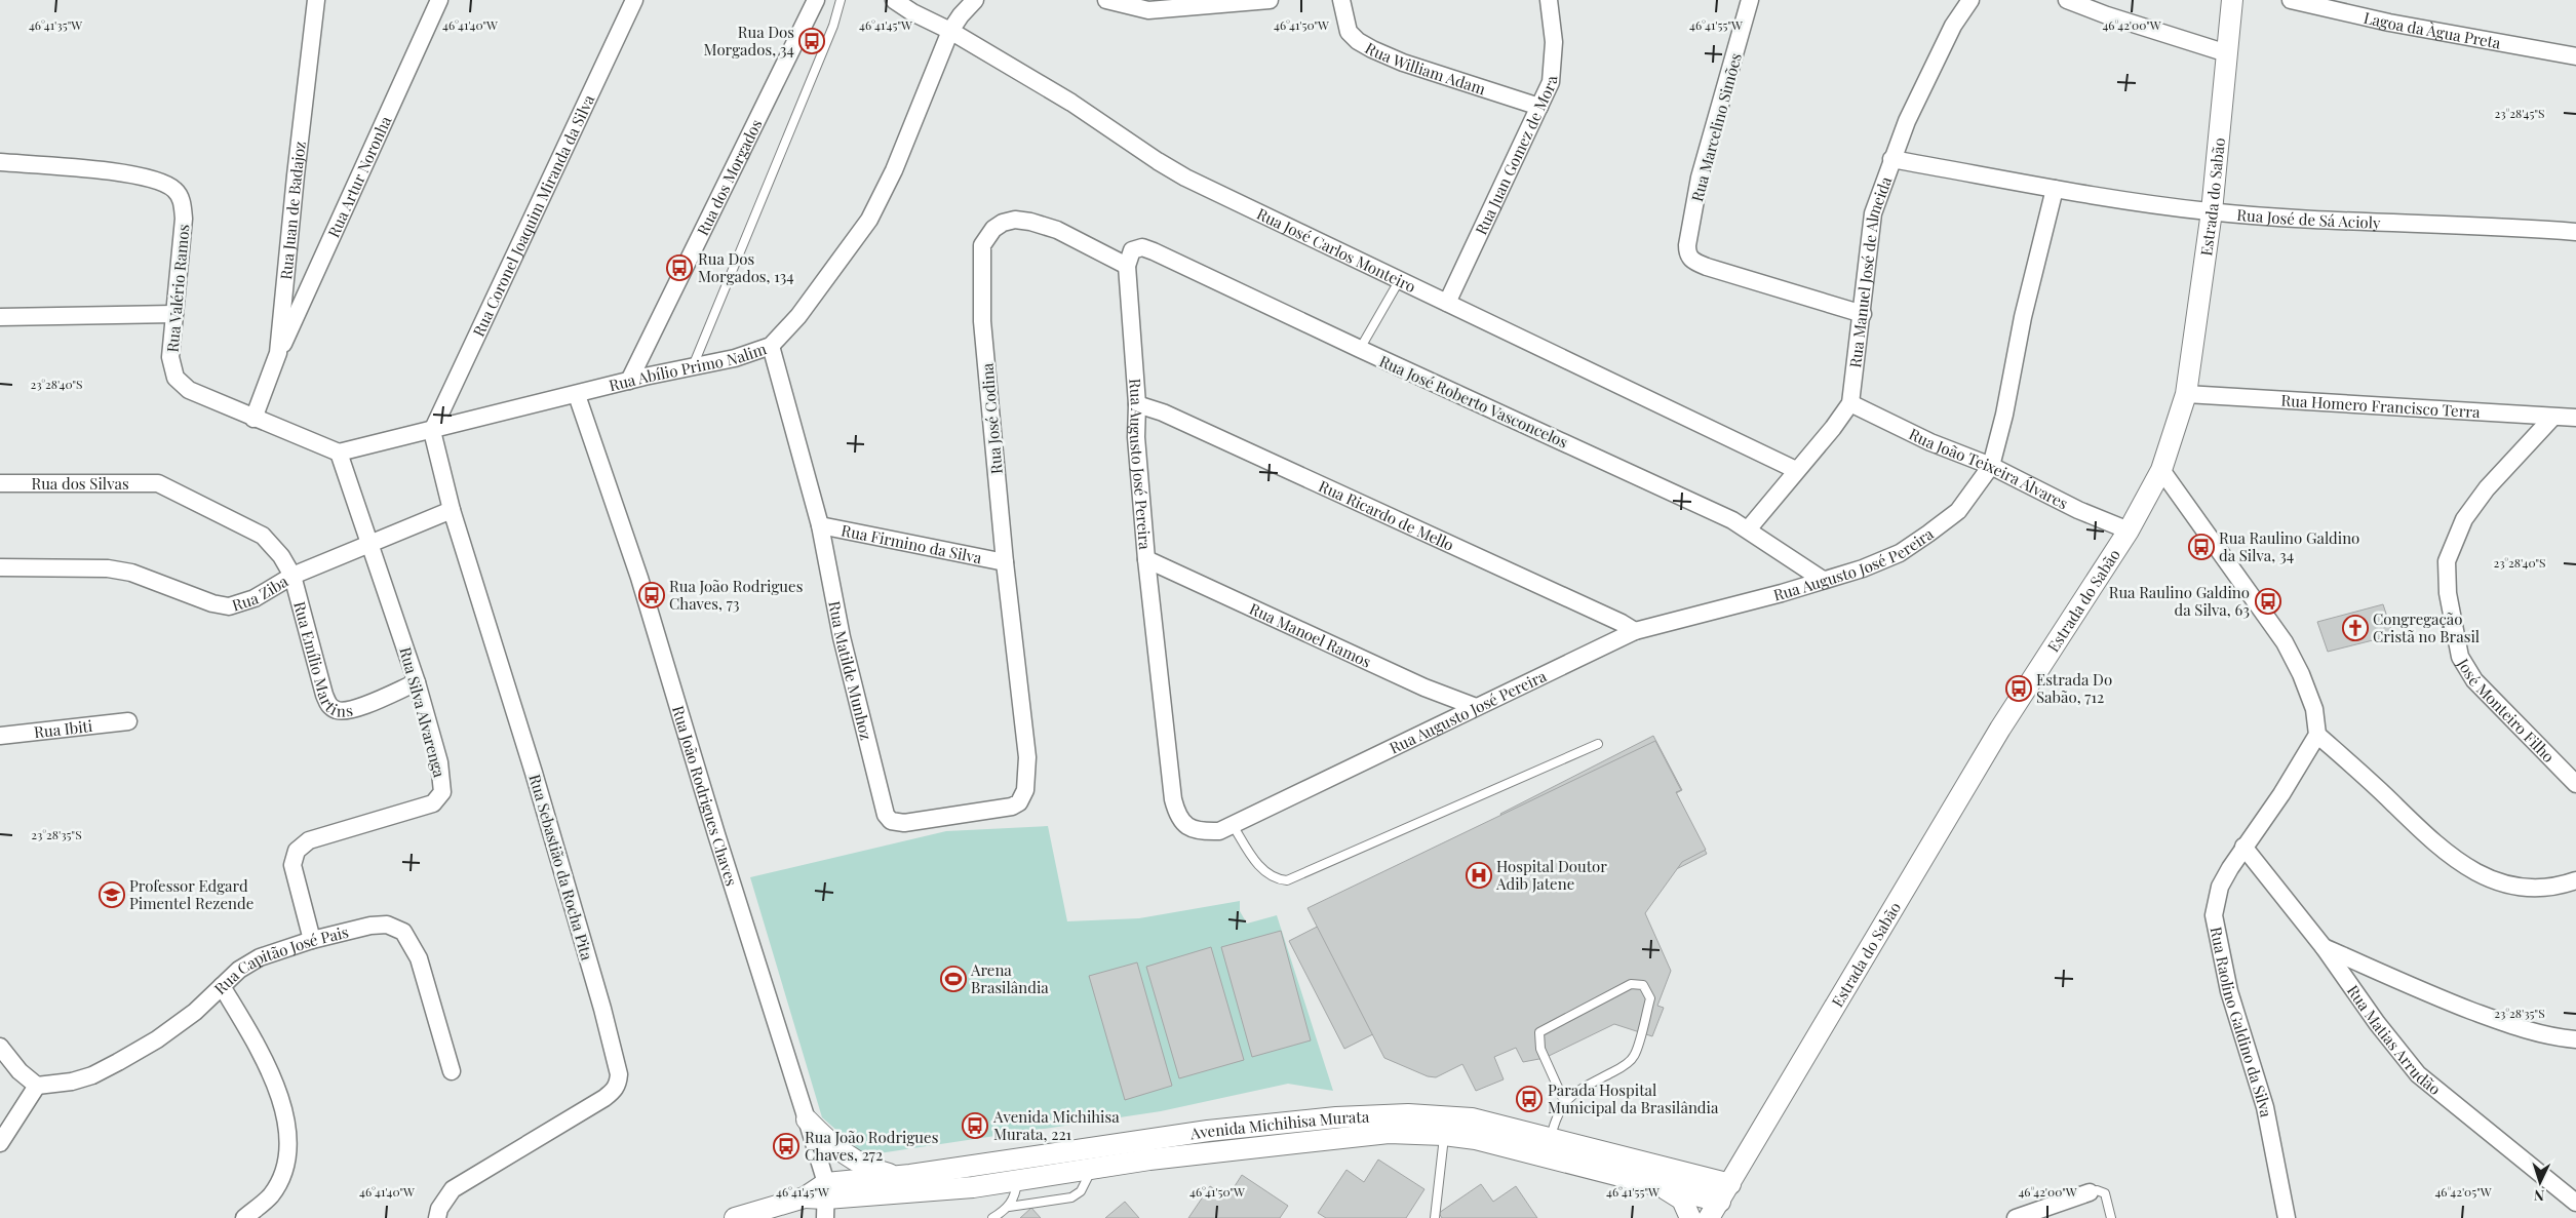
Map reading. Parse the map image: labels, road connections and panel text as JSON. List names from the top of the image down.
{
  "streets": {
    "street": [
      "Lagoa da Àgua Preta",
      "Rua William Adam",
      "Rua Marcelino Simões",
      "Rua Juan Gomez de Mora",
      "Rua Artur Noronha",
      "Rua dos Morgados",
      "Estrada do Sabão",
      "Rua Juan de Badajoz",
      "Rua Coronel Joaquim Miranda da Silva",
      "Rua José de Sá Acioly",
      "Rua José Carlos Monteiro",
      "Rua Manuel José de Almeida",
      "Rua Valério Ramos",
      "Rua Abílio Primo Nalim",
      "Rua José Roberto Vasconcelos",
      "Rua Homero Francisco Terra",
      "Rua José Codina",
      "Rua Augusto José Pereira",
      "Rua João Teixeira Álvares",
      "Rua dos Silvas",
      "Rua Ricardo de Mello",
      "Rua Firmino da Silva",
      "Rua Ziba",
      "Rua Manoel Ramos",
      "Rua Emílio Martins",
      "Rua Matilde Munhoz",
      "José Monteiro Filho",
      "Rua Silva Alvarenga",
      "Rua Ibiti",
      "Rua João Rodrigues Chaves",
      "Rua Sebastião da Rocha Pita",
      "Rua Capitão José Pais",
      "Rua Raolino Galdino da Silva",
      "Rua Matias Arrudão",
      "Avenida Michihisa Murata"
    ]
  },
  "crossings": [
    ["Rua William Adam", "Rua Juan Gomez de Mora"],
    ["Rua Marcelino Simões", "Rua Manuel José de Almeida"],
    ["Rua Juan Gomez de Mora", "Rua José Carlos Monteiro"],
    ["Rua Artur Noronha", "Rua Juan de Badajoz"],
    ["Rua dos Morgados", "Rua Abílio Primo Nalim"],
    ["Estrada do Sabão", "Rua José de Sá Acioly"],
    ["Estrada do Sabão", "Rua Homero Francisco Terra"],
    ["Estrada do Sabão", "Rua João Teixeira Álvares"],
    ["Estrada do Sabão", "Avenida Michihisa Murata"],
    ["Rua Juan de Badajoz", "Rua Valério Ramos"],
    ["Rua Coronel Joaquim Miranda da Silva", "Rua Abílio Primo Nalim"],
    ["Rua Coronel Joaquim Miranda da Silva", "Rua Sebastião da Rocha Pita"],
    ["Rua José de Sá Acioly", "Rua Manuel José de Almeida"],
    ["Rua José de Sá Acioly", "Rua Augusto José Pereira"],
    ["Rua José Carlos Monteiro", "Rua Manuel José de Almeida"],
    ["Rua José Carlos Monteiro", "Rua Abílio Primo Nalim"],
    ["Rua Manuel José de Almeida", "Rua José Roberto Vasconcelos"],
    ["Rua Manuel José de Almeida", "Rua João Teixeira Álvares"],
    ["Rua Valério Ramos", "Rua Abílio Primo Nalim"],
    ["Rua Valério Ramos", "Rua Silva Alvarenga"],
    ["Rua Abílio Primo Nalim", "Rua Matilde Munhoz"],
    ["Rua Abílio Primo Nalim", "Rua Silva Alvarenga"],
    ["Rua Abílio Primo Nalim", "Rua João Rodrigues Chaves"],
    ["Rua Abílio Primo Nalim", "Rua Sebastião da Rocha Pita"],
    ["Rua José Roberto Vasconcelos", "Rua José Codina"],
    ["Rua José Roberto Vasconcelos", "Rua Augusto José Pereira"],
    ["Rua Homero Francisco Terra", "José Monteiro Filho"],
    ["Rua José Codina", "Rua Augusto José Pereira"],
    ["Rua José Codina", "Rua Firmino da Silva"],
    ["Rua José Codina", "Rua Matilde Munhoz"],
    ["Rua Augusto José Pereira", "Rua João Teixeira Álvares"],
    ["Rua Augusto José Pereira", "Rua Ricardo de Mello"],
    ["Rua Augusto José Pereira", "Rua Manoel Ramos"],
    ["Rua dos Silvas", "Rua Emílio Martins"],
    ["Rua Firmino da Silva", "Rua Matilde Munhoz"],
    ["Rua Ziba", "Rua Emílio Martins"],
    ["Rua Ziba", "Rua Silva Alvarenga"],
    ["Rua Ziba", "Rua Sebastião da Rocha Pita"],
    ["Rua Emílio Martins", "Rua Silva Alvarenga"],
    ["Rua Silva Alvarenga", "Rua Capitão José Pais"],
    ["Rua João Rodrigues Chaves", "Avenida Michihisa Murata"],
    ["Rua Raolino Galdino da Silva", "Rua Matias Arrudão"]
  ],
  "places": {
    "bus stop": [
      "Rua Dos Morgados, 34",
      "Rua Dos Morgados, 134",
      "Rua Raulino Galdino da Silva, 34",
      "Rua João Rodrigues Chaves, 73",
      "Rua Raulino Galdino da Silva, 63",
      "Estrada Do Sabão, 712",
      "Parada Hospital Municipal da Brasilândia",
      "Avenida Michihisa Murata, 221",
      "Rua João Rodrigues Chaves, 272"
    ],
    "church": ["Congregação Cristã no Brasil"],
    "hospital": ["Hospital Doutor Adib Jatene"],
    "school or university": ["Professor Edgard Pimentel Rezende"],
    "sports": ["Arena Brasilândia"]
  },
  "north": "bottom",
  "coordinates": [
    "46°41'35\"W",
    "46°41'40\"W",
    "46°41'45\"W",
    "46°41'50\"W",
    "46°41'55\"W",
    "46°42'00\"W",
    "23°28'45\"S",
    "23°28'40\"S",
    "23°28'35\"S",
    "46°42'05\"W"
  ]
}
